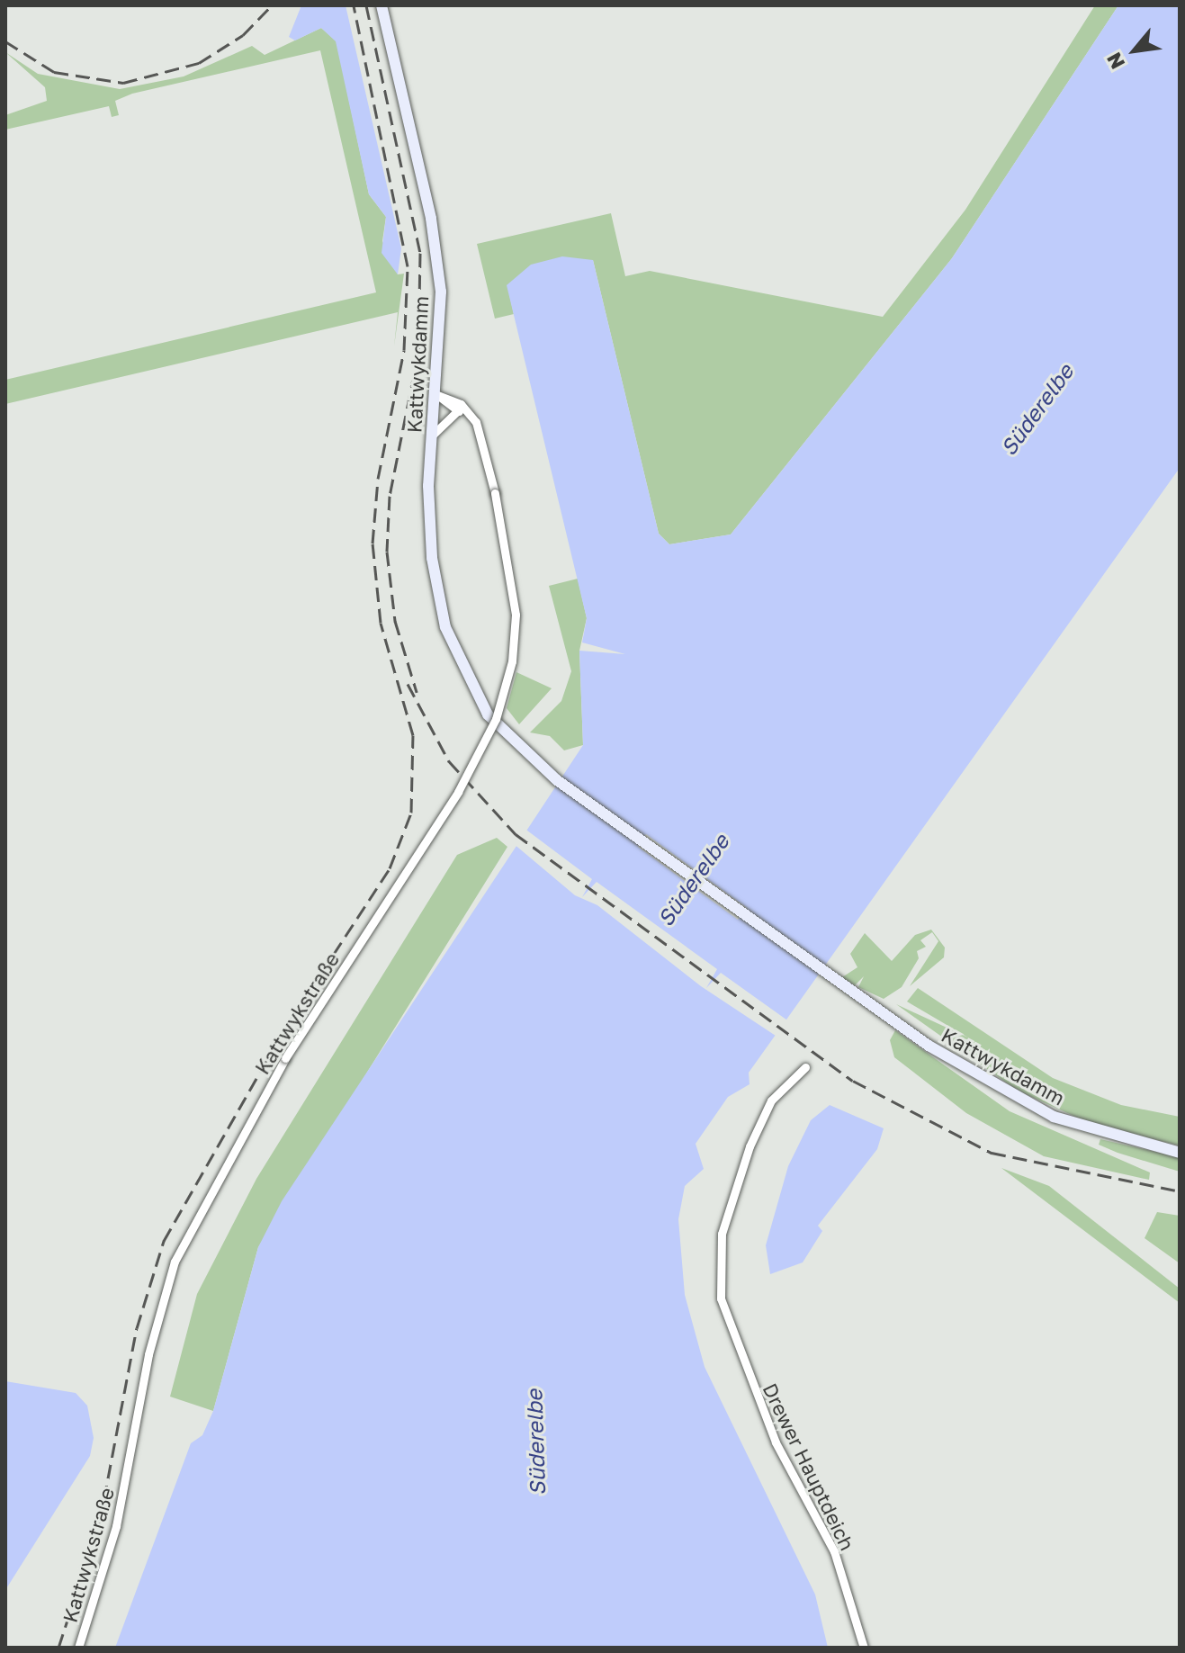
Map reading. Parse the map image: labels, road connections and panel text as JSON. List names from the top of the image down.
{
  "streets": {
    "main road": ["Kattwykdamm"],
    "street": ["Kattwykstraße", "Drewer Hauptdeich"]
  },
  "water": ["Süderelbe"],
  "north": "bottom left"
}
